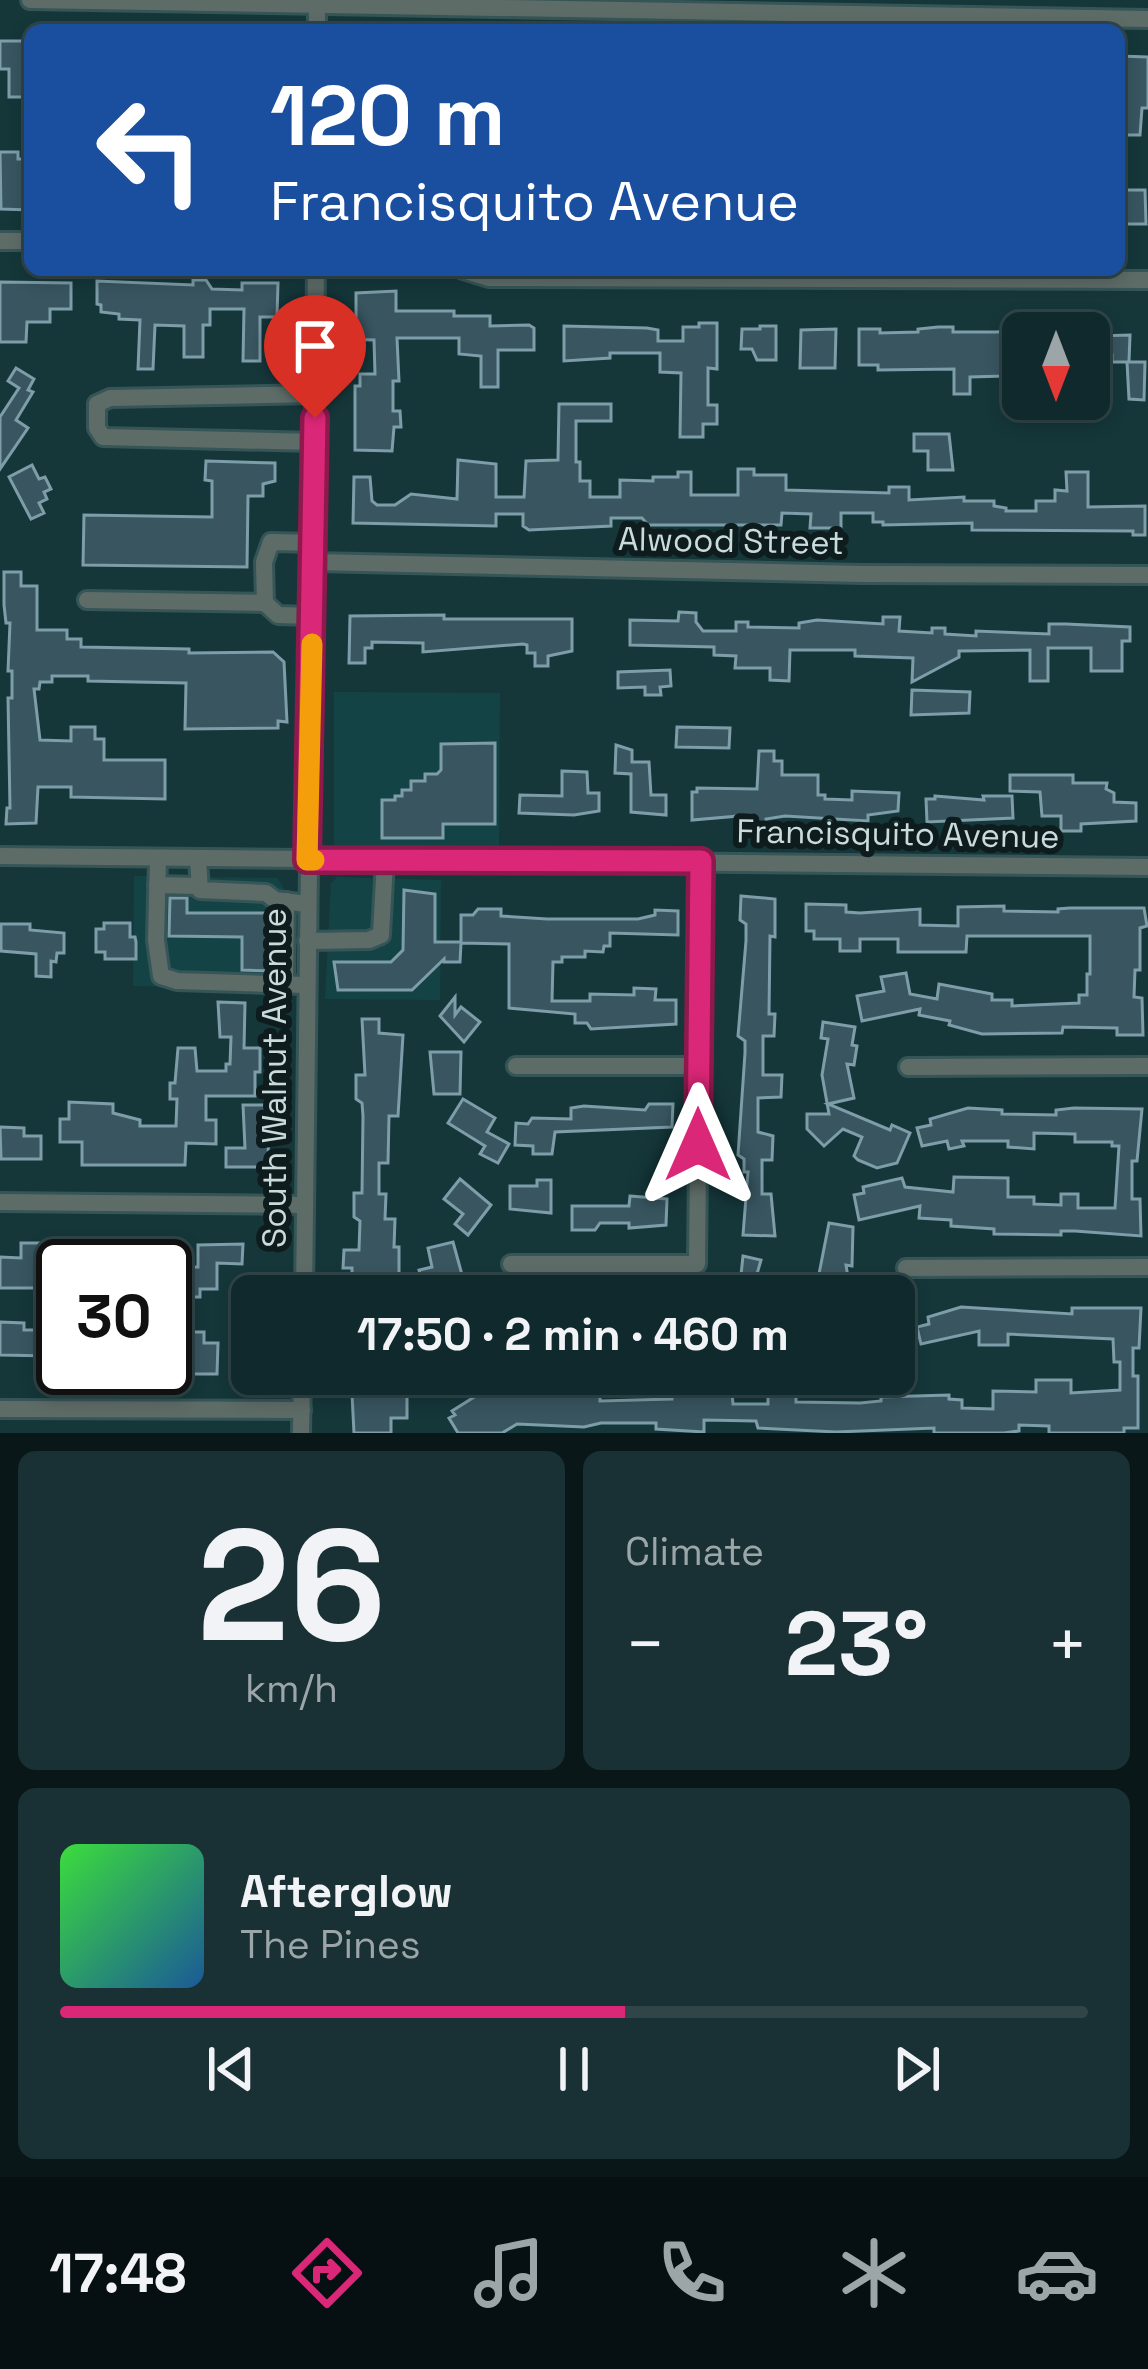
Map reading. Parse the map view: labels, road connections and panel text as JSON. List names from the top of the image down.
{
  "streets": {
    "street": ["Alwood Street", "Francisquito Avenue", "South Walnut Avenue"]
  },
  "crossings": [
    ["Alwood Street", "South Walnut Avenue"],
    ["Francisquito Avenue", "South Walnut Avenue"]
  ],
  "north": "bottom",
  "page": {
    "turn": ["120 m", "Francisquito Avenue"],
    "limit": "30",
    "trip": "17:50 · 2 min · 460 m",
    "tile": [
      ["26", "km/h"],
      "Climate"
    ],
    "heat": ["−", "23°", "+"],
    "song": ["Afterglow", "The Pines"],
    "tabs": "17:48"
  }
}
